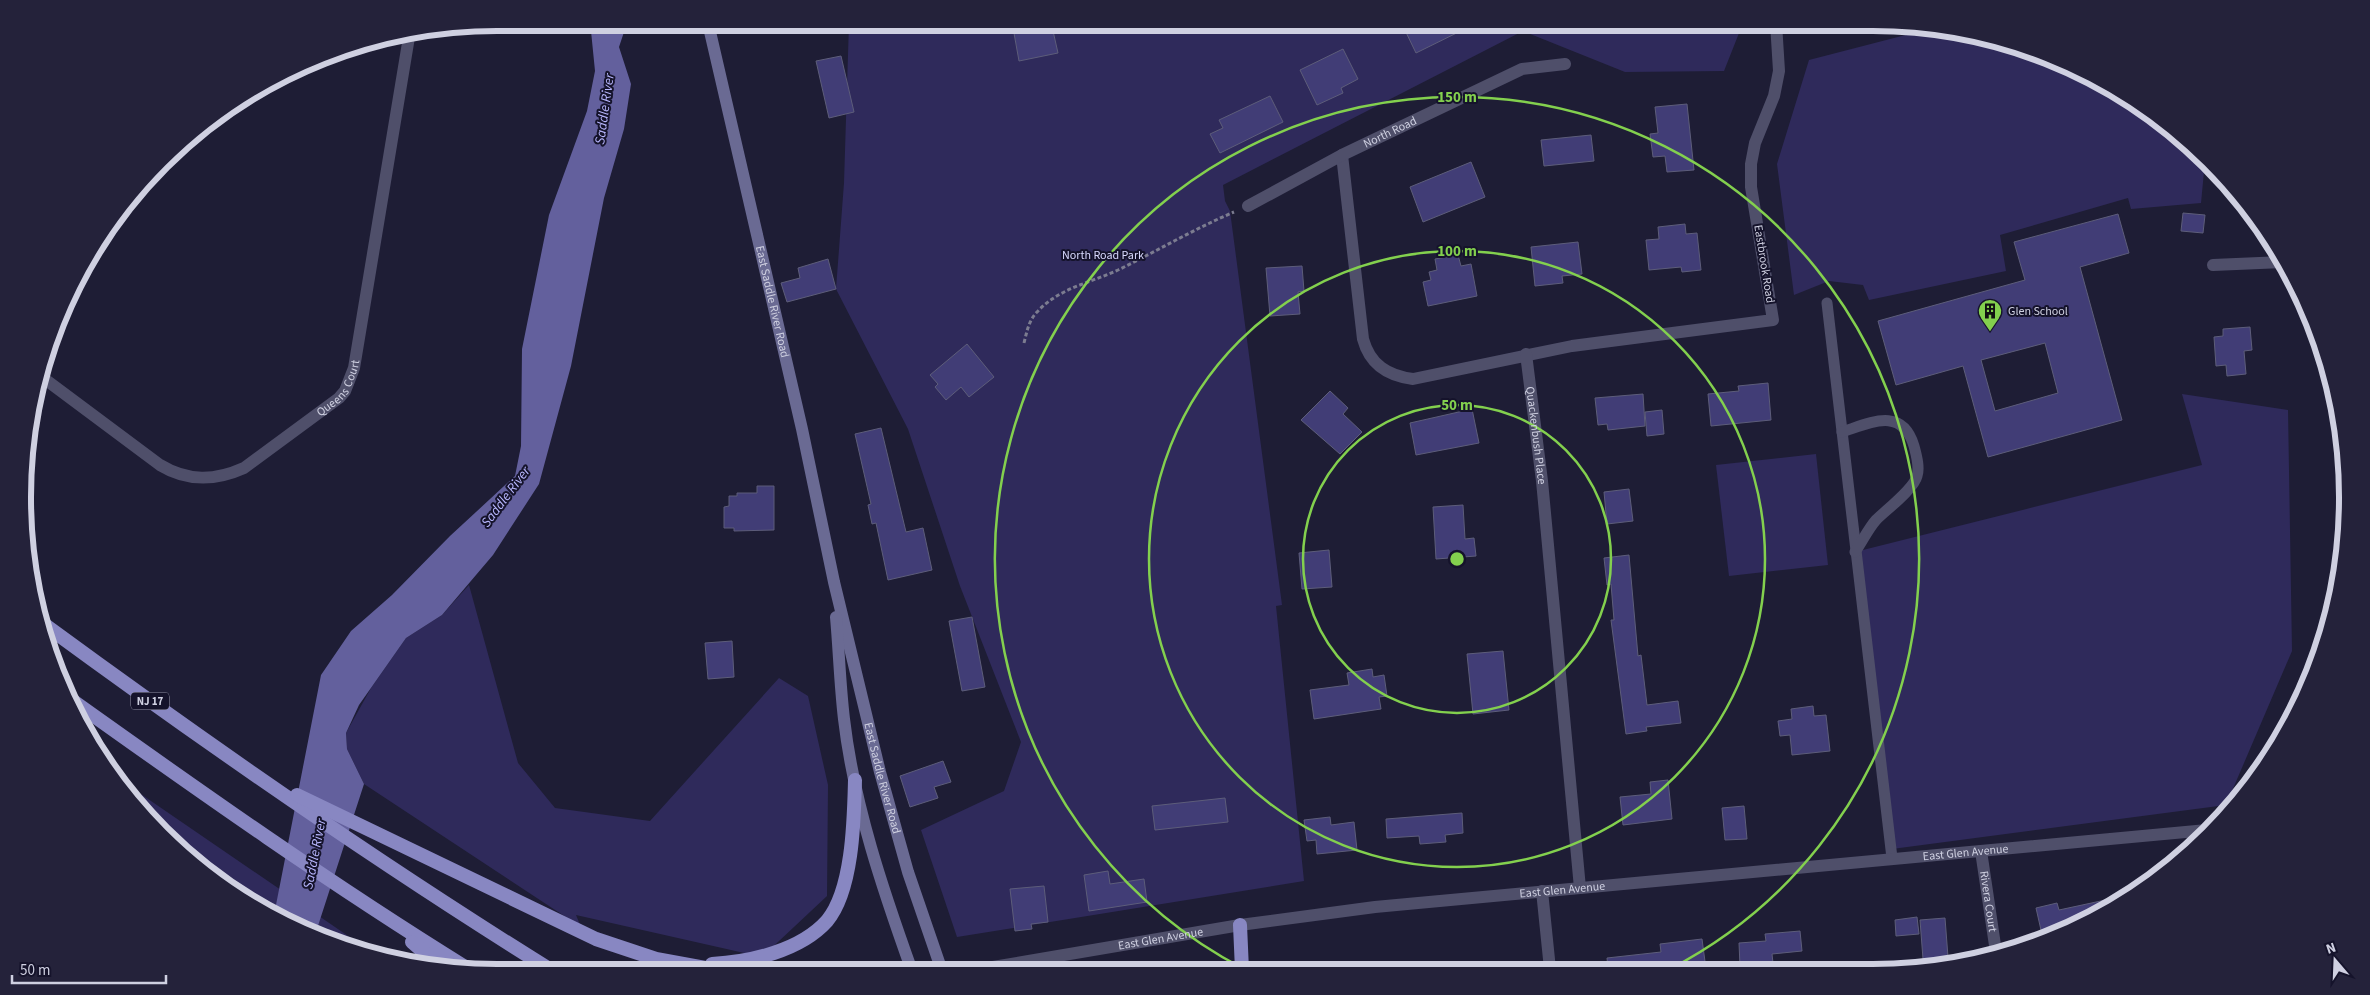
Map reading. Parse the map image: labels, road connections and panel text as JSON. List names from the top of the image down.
{
  "streets": {
    "highway": ["NJ 17"],
    "main road": ["East Saddle River Road"],
    "street": [
      "North Road",
      "Eastbrook Road",
      "Queens Court",
      "Quackenbush Place",
      "East Glen Avenue",
      "Rivera Court"
    ]
  },
  "crossings": [
    ["Eastbrook Road", "Quackenbush Place"],
    ["Quackenbush Place", "East Glen Avenue"],
    ["East Glen Avenue", "Rivera Court"]
  ],
  "water": ["Saddle River"],
  "parks": ["North Road Park"],
  "places": {
    "building": ["Glen School"]
  },
  "scale_bar": "50 m",
  "north": "top",
  "rings": ["150 m", "100 m", "50 m"]
}
